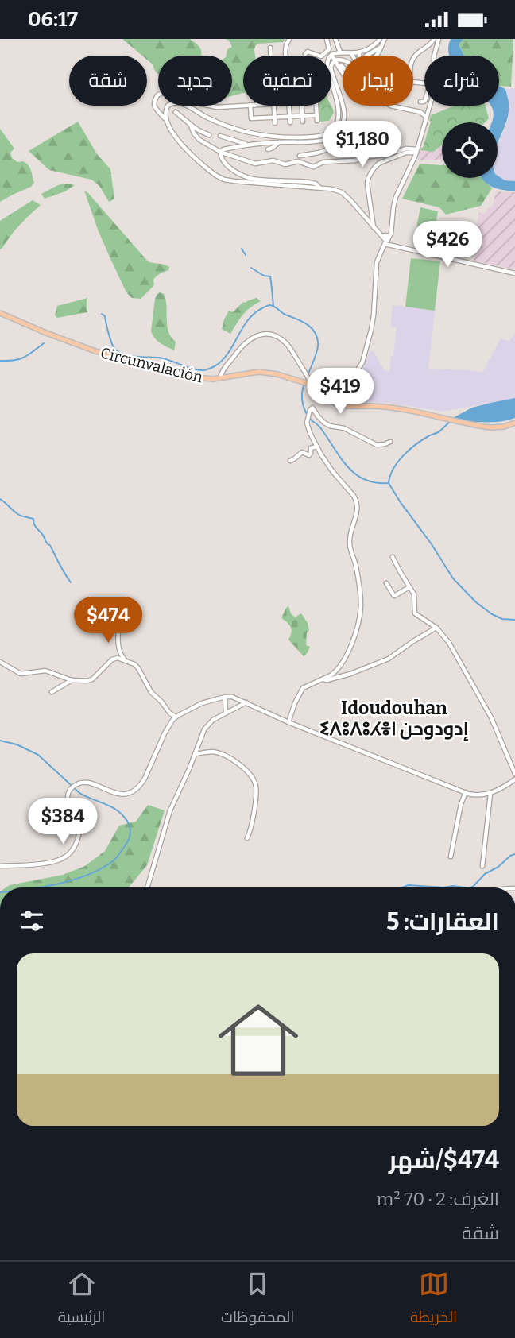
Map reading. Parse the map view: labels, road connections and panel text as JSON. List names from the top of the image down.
{
  "streets": {
    "main road": ["Circunvalación"]
  },
  "districts": ["Idoudouhan ⵉⴷⵓⴷⵓⵃⴻⵏ إدودوحن"],
  "page": {
    "status": "06:17",
    "chip": [
      "شراء",
      "إيجار",
      "تصفية",
      "جديد",
      "شقة"
    ],
    "price": [
      "$1,180",
      "$426",
      "$419",
      "$474",
      "$384"
    ],
    "heading": "العقارات: 5",
    "list": [
      {
        "name": "$474/شهر",
        "note": "الغرف: 2 · 70 m² · شقة"
      }
    ],
    "tabs": ["الخريطة", "المحفوظات", "الرئيسية"]
  }
}
